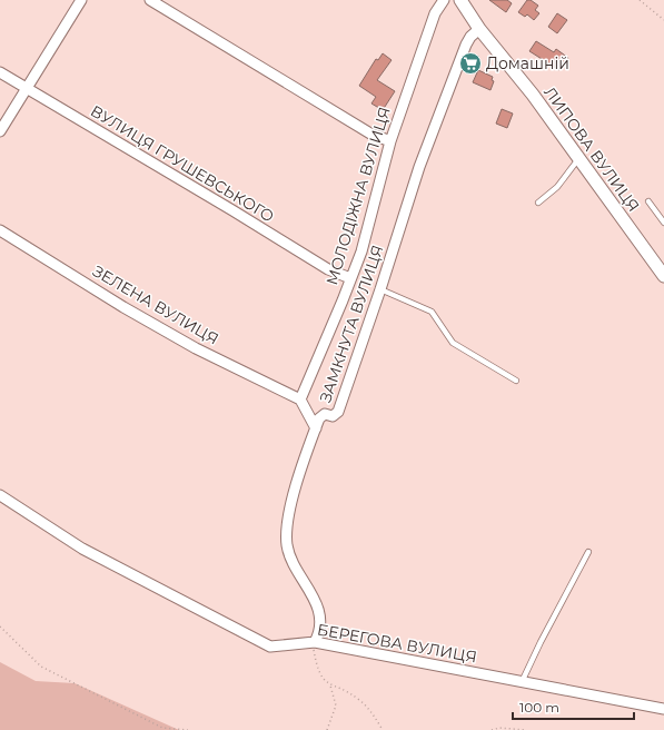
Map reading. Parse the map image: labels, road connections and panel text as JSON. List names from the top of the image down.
{
  "streets": {
    "street": [
      "ЛИПОВА ВУЛИЦЯ",
      "ВУЛИЦЯ ГРУШЕВСЬКОГО",
      "МОЛОДІЖНА ВУЛИЦЯ",
      "ЗЕЛЕНА ВУЛИЦЯ",
      "ЗАМКНУТА ВУЛИЦЯ",
      "БЕРЕГОВА ВУЛИЦЯ"
    ]
  },
  "crossings": [
    ["ЛИПОВА ВУЛИЦЯ", "ЗАМКНУТА ВУЛИЦЯ"],
    ["ВУЛИЦЯ ГРУШЕВСЬКОГО", "МОЛОДІЖНА ВУЛИЦЯ"],
    ["МОЛОДІЖНА ВУЛИЦЯ", "ЗЕЛЕНА ВУЛИЦЯ"],
    ["ЗАМКНУТА ВУЛИЦЯ", "БЕРЕГОВА ВУЛИЦЯ"]
  ],
  "places": {
    "supermarket": ["Домашній"]
  },
  "scale_bar": "100 m"
}
